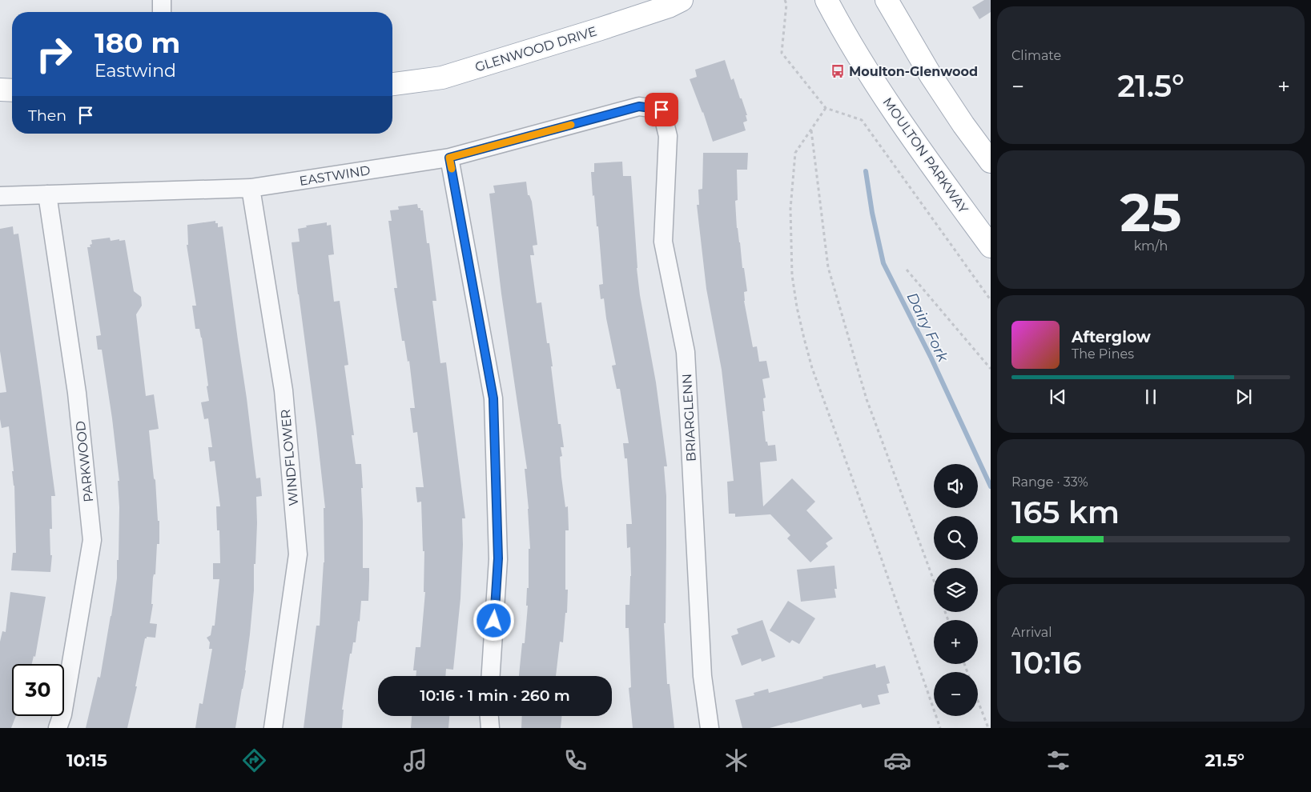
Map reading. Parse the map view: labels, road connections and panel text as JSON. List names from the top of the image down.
{
  "streets": {
    "main road": ["GLENWOOD DRIVE", "MOULTON PARKWAY"],
    "street": [
      "EASTWIND",
      "BRIARGLENN",
      "WINDFLOWER",
      "PARKWOOD"
    ]
  },
  "crossings": [
    ["EASTWIND", "BRIARGLENN"],
    ["EASTWIND", "WINDFLOWER"],
    ["EASTWIND", "PARKWOOD"]
  ],
  "water": ["Dairy Fork"],
  "places": {
    "bus stop": ["Moulton-Glenwood"]
  },
  "page": {
    "tile": [
      "Climate",
      ["25", "km/h"],
      ["Range · 33%", "165 km"],
      ["Arrival", "10:16"]
    ],
    "turn": ["180 m", "Eastwind"],
    "heat": ["−", "21.5°", "+"],
    "then": "Then",
    "song": ["Afterglow", "The Pines"],
    "map_buttons": ["+", "−"],
    "limit": "30",
    "trip": "10:16 · 1 min · 260 m",
    "tabs": ["10:15", "21.5°"]
  }
}
